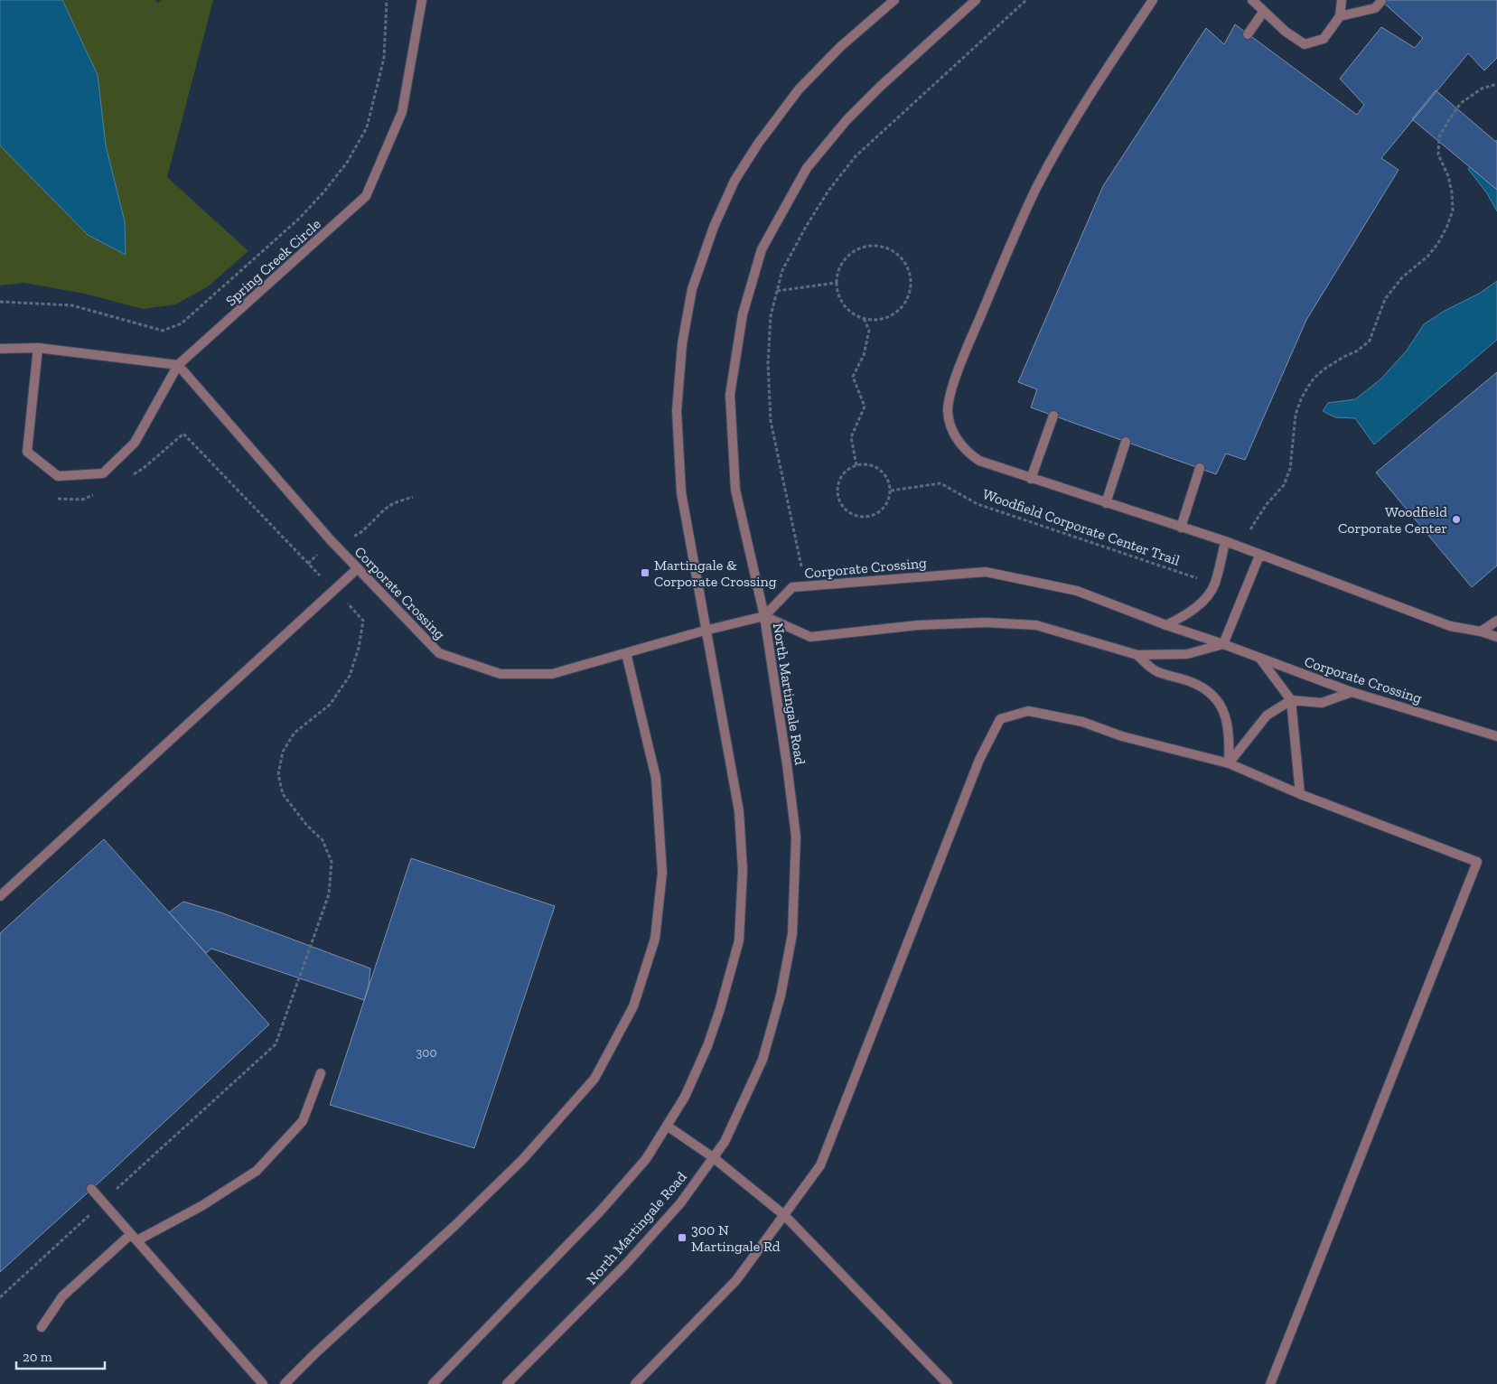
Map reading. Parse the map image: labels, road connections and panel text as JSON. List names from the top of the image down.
{
  "streets": {
    "street": ["Spring Creek Circle", "Corporate Crossing", "North Martingale Road"],
    "path": ["Woodfield Corporate Center Trail"]
  },
  "crossings": [
    ["Spring Creek Circle", "Corporate Crossing"],
    ["Corporate Crossing", "North Martingale Road"]
  ],
  "places": {
    "other": ["Woodfield Corporate Center"],
    "transit": ["Martingale & Corporate Crossing", "300 N Martingale Rd"]
  },
  "house_numbers": ["300"],
  "scale_bar": "20 m"
}
